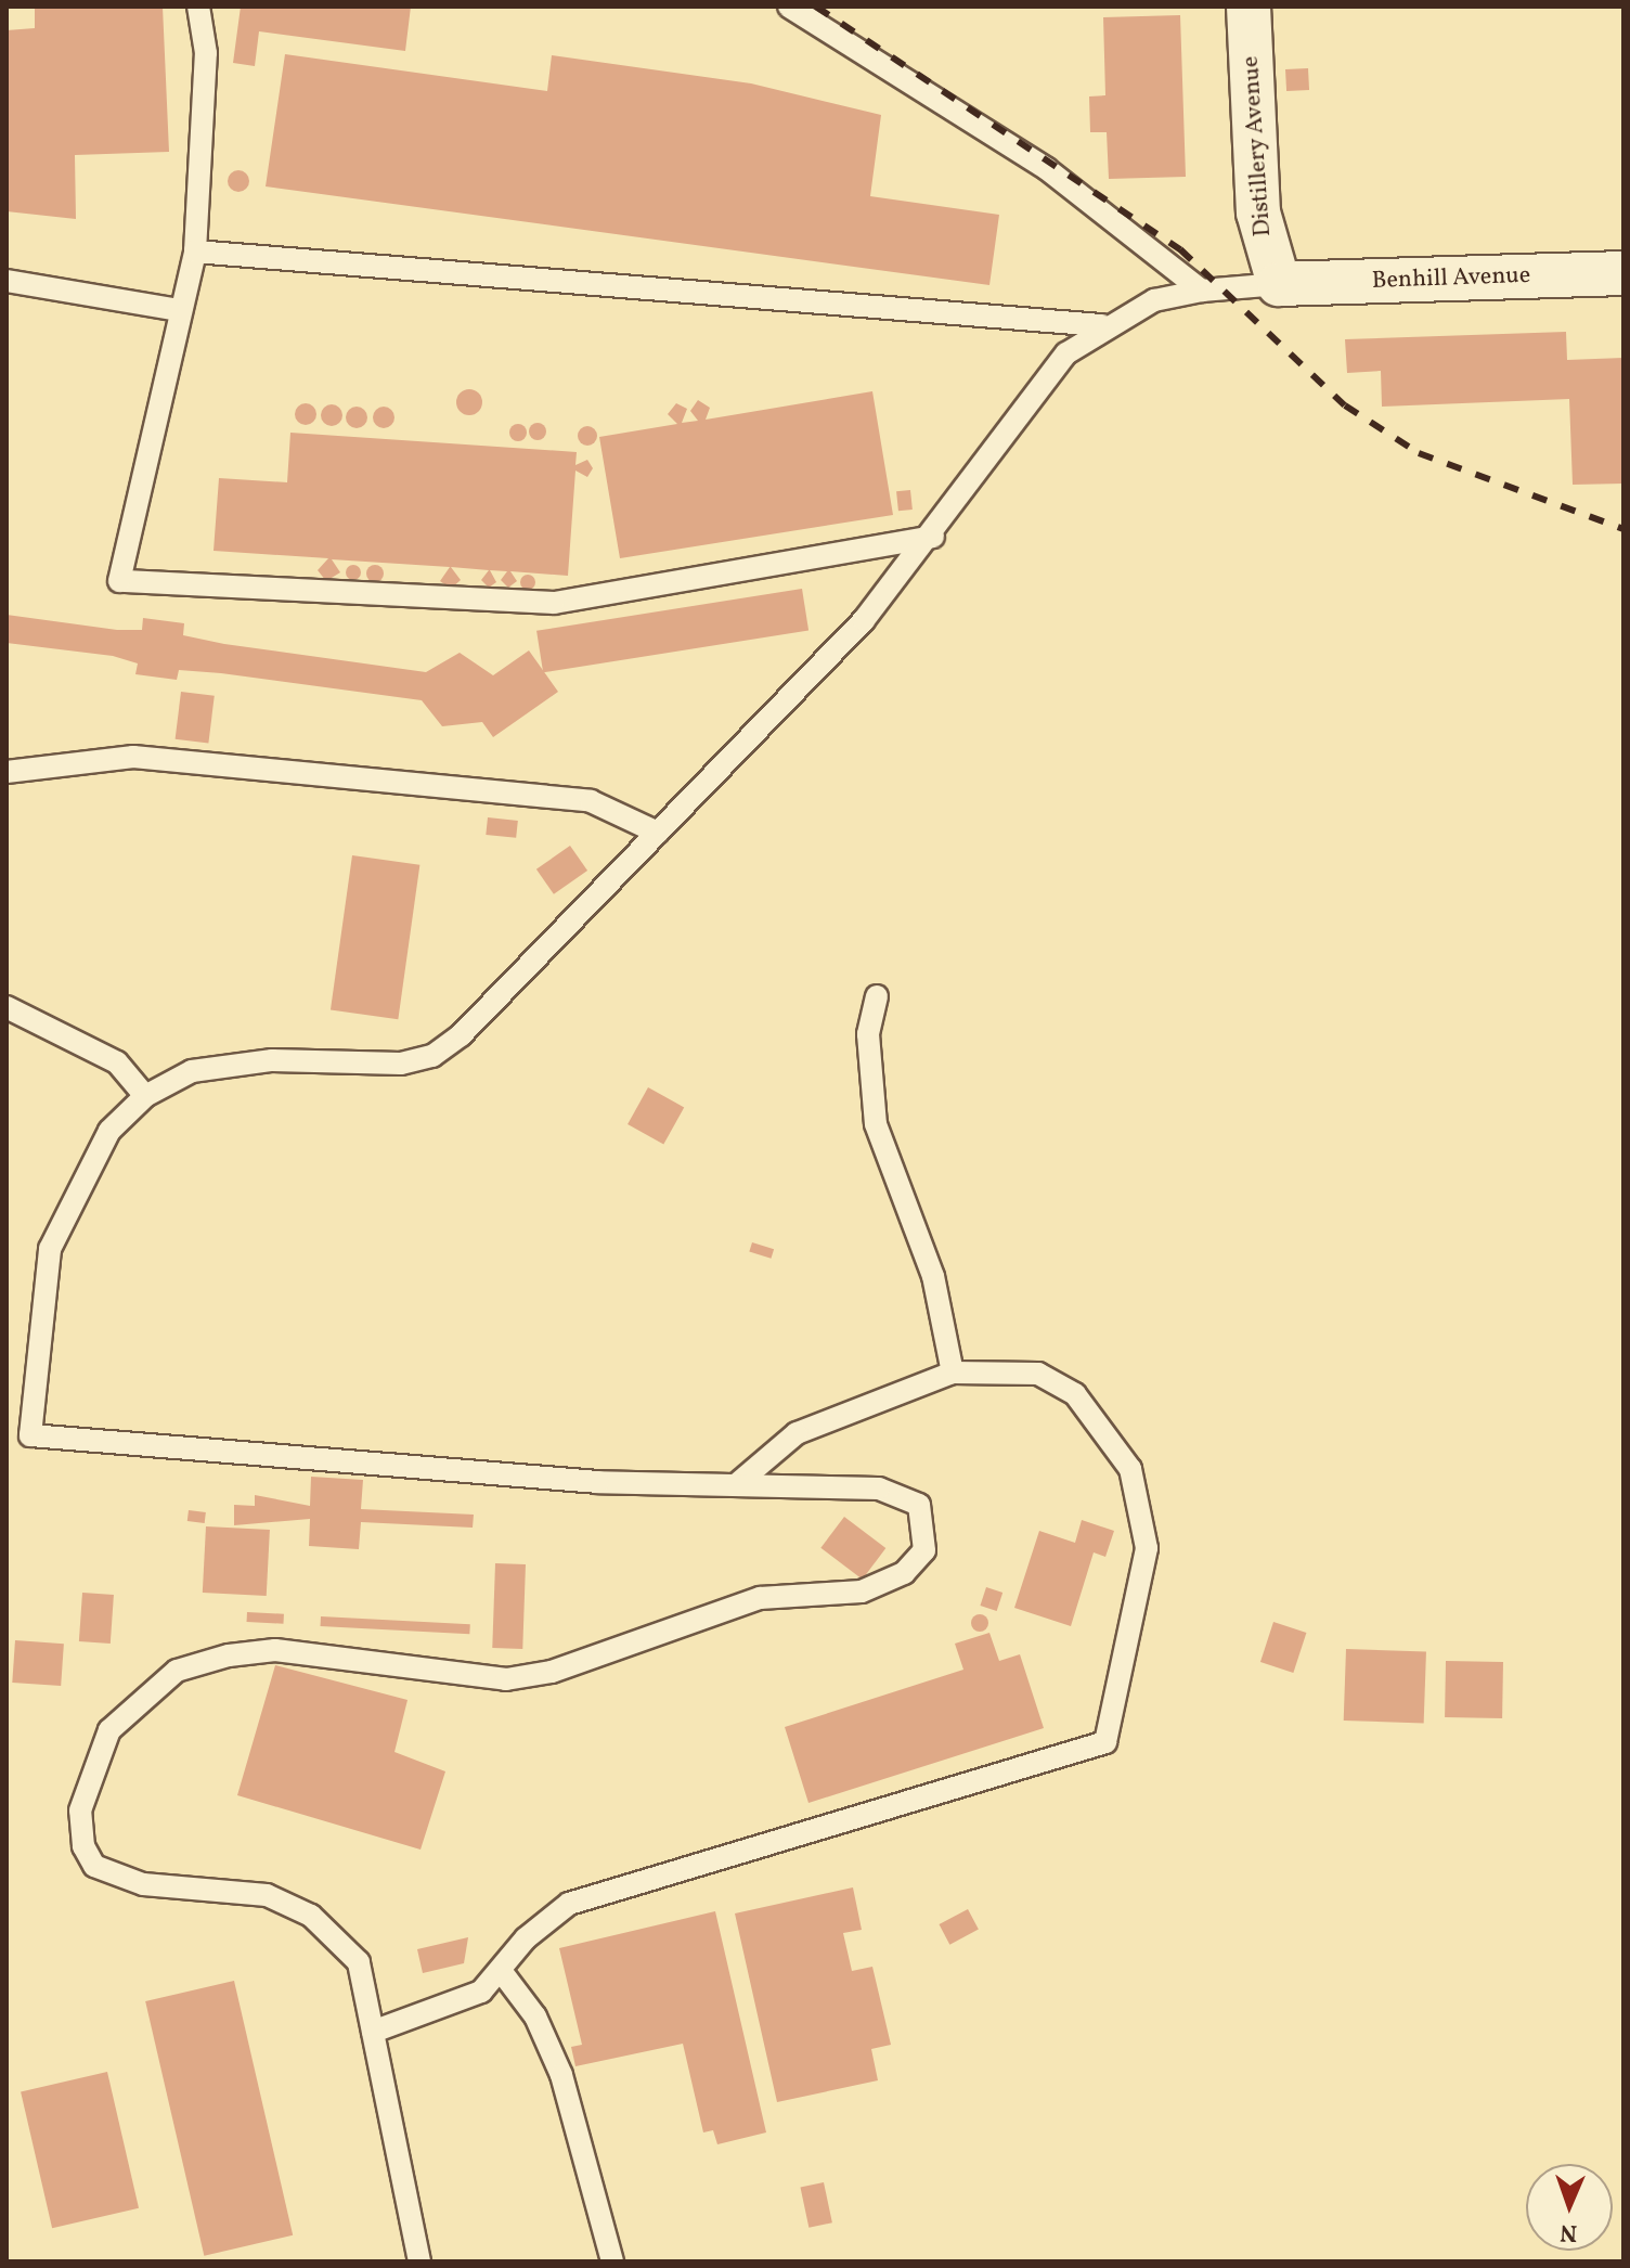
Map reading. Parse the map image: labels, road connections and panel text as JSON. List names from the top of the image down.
{
  "streets": {
    "street": ["Distillery Avenue", "Benhill Avenue"]
  },
  "crossings": [
    ["Distillery Avenue", "Benhill Avenue"]
  ],
  "north": "bottom"
}
